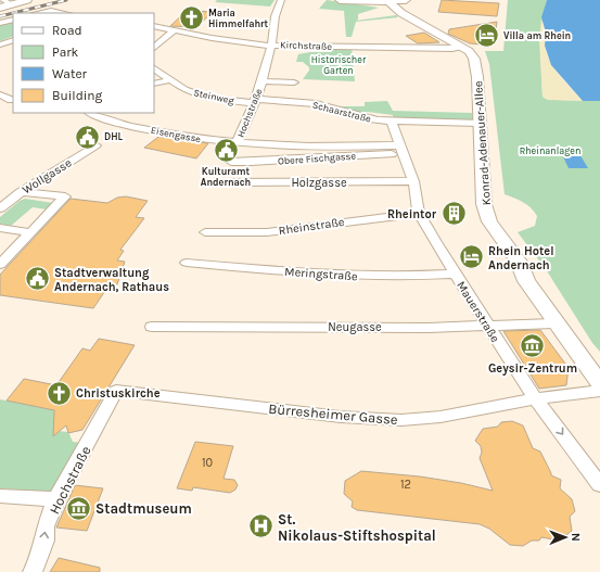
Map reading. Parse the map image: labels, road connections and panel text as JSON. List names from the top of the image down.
{
  "streets": {
    "street": [
      "Kirchstraße",
      "Steinweg",
      "Schaarstraße",
      "Hochstraße",
      "Eisengasse",
      "Konrad-Adenauer-Allee",
      "Obere Fischgasse",
      "Wollgasse",
      "Holzgasse",
      "Rheinstraße",
      "Meringstraße",
      "Mauerstraße",
      "Neugasse",
      "Bürresheimer Gasse"
    ]
  },
  "crossings": [
    ["Kirchstraße", "Hochstraße"],
    ["Kirchstraße", "Konrad-Adenauer-Allee"],
    ["Steinweg", "Schaarstraße"],
    ["Steinweg", "Hochstraße"],
    ["Schaarstraße", "Hochstraße"],
    ["Schaarstraße", "Konrad-Adenauer-Allee"],
    ["Schaarstraße", "Mauerstraße"],
    ["Hochstraße", "Eisengasse"],
    ["Hochstraße", "Bürresheimer Gasse"],
    ["Eisengasse", "Obere Fischgasse"],
    ["Eisengasse", "Mauerstraße"],
    ["Konrad-Adenauer-Allee", "Neugasse"],
    ["Obere Fischgasse", "Mauerstraße"],
    ["Holzgasse", "Mauerstraße"],
    ["Rheinstraße", "Mauerstraße"],
    ["Meringstraße", "Mauerstraße"],
    ["Mauerstraße", "Neugasse"],
    ["Mauerstraße", "Bürresheimer Gasse"]
  ],
  "parks": ["Historischer Garten", "Rheinanlagen"],
  "places": {
    "church": ["Maria Himmelfahrt", "Christuskirche"],
    "hotel": ["Villa am Rhein", "Rhein Hotel Andernach"],
    "public building": ["DHL", "Kulturamt Andernach", "Stadtverwaltung Andernach, Rathaus"],
    "building": ["Rheintor"],
    "museum": ["Geysir-Zentrum", "Stadtmuseum"],
    "hospital": ["St. Nikolaus-Stiftshospital"]
  },
  "house_numbers": ["10", "12"],
  "legend": [
    "Road",
    "Park",
    "Water",
    "Building"
  ],
  "north": "right"
}
